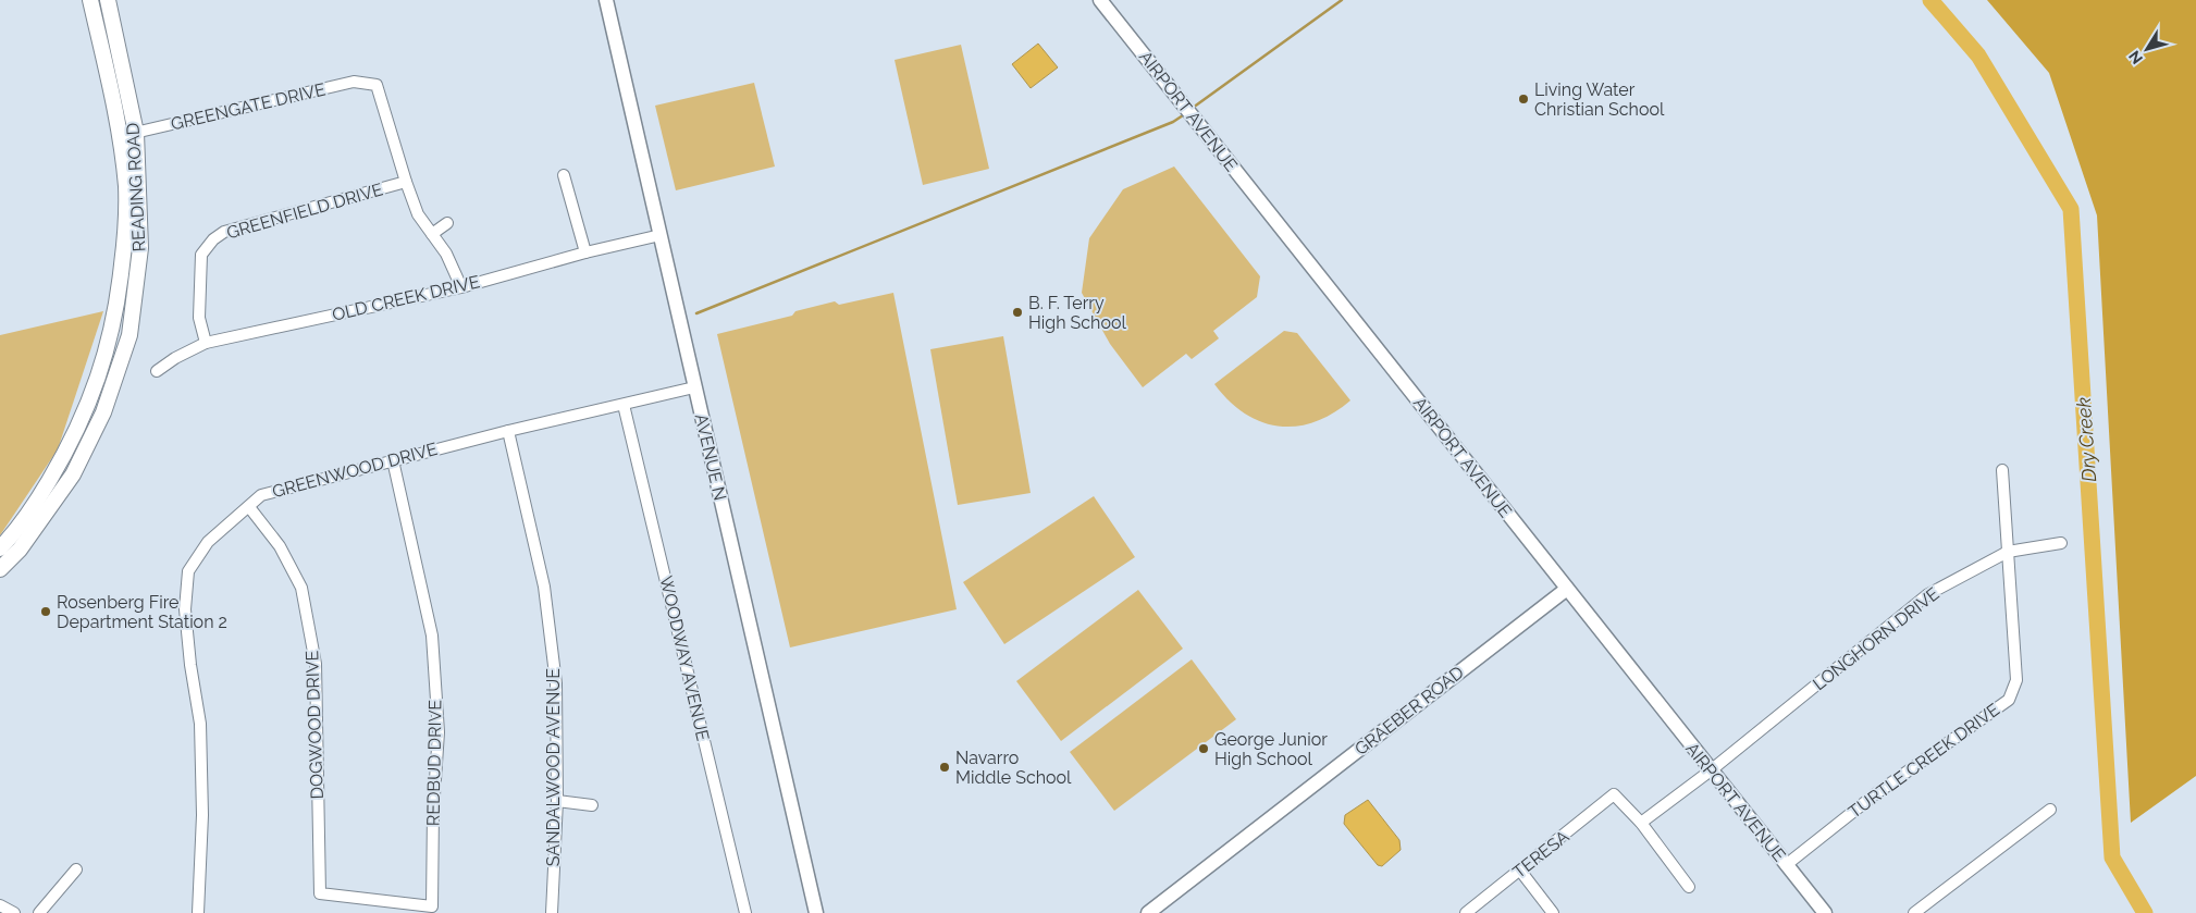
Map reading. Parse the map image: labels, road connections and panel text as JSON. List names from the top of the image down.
{
  "streets": {
    "main road": ["READING ROAD"],
    "street": [
      "GREENGATE DRIVE",
      "AIRPORT AVENUE",
      "GREENFIELD DRIVE",
      "OLD CREEK DRIVE",
      "AVENUE N",
      "GREENWOOD DRIVE",
      "LONGHORN DRIVE",
      "WOODWAY AVENUE",
      "GRAEBER ROAD",
      "DOGWOOD DRIVE",
      "TURTLE CREEK DRIVE",
      "REDBUD DRIVE",
      "SANDALWOOD AVENUE",
      "TERESA"
    ]
  },
  "crossings": [
    ["GREENGATE DRIVE", "READING ROAD"],
    ["GREENGATE DRIVE", "GREENFIELD DRIVE"],
    ["AIRPORT AVENUE", "LONGHORN DRIVE"],
    ["AIRPORT AVENUE", "GRAEBER ROAD"],
    ["AIRPORT AVENUE", "TURTLE CREEK DRIVE"],
    ["GREENFIELD DRIVE", "OLD CREEK DRIVE"],
    ["OLD CREEK DRIVE", "AVENUE N"],
    ["AVENUE N", "GREENWOOD DRIVE"],
    ["GREENWOOD DRIVE", "WOODWAY AVENUE"],
    ["GREENWOOD DRIVE", "DOGWOOD DRIVE"],
    ["GREENWOOD DRIVE", "REDBUD DRIVE"],
    ["GREENWOOD DRIVE", "SANDALWOOD AVENUE"],
    ["LONGHORN DRIVE", "TURTLE CREEK DRIVE"],
    ["LONGHORN DRIVE", "TERESA"],
    ["DOGWOOD DRIVE", "REDBUD DRIVE"]
  ],
  "water": ["Dry Creek"],
  "places": [
    "Living Water Christian School",
    "B. F. Terry High School",
    "Rosenberg Fire Department Station 2",
    "George Junior High School",
    "Navarro Middle School"
  ],
  "north": "bottom left"
}
